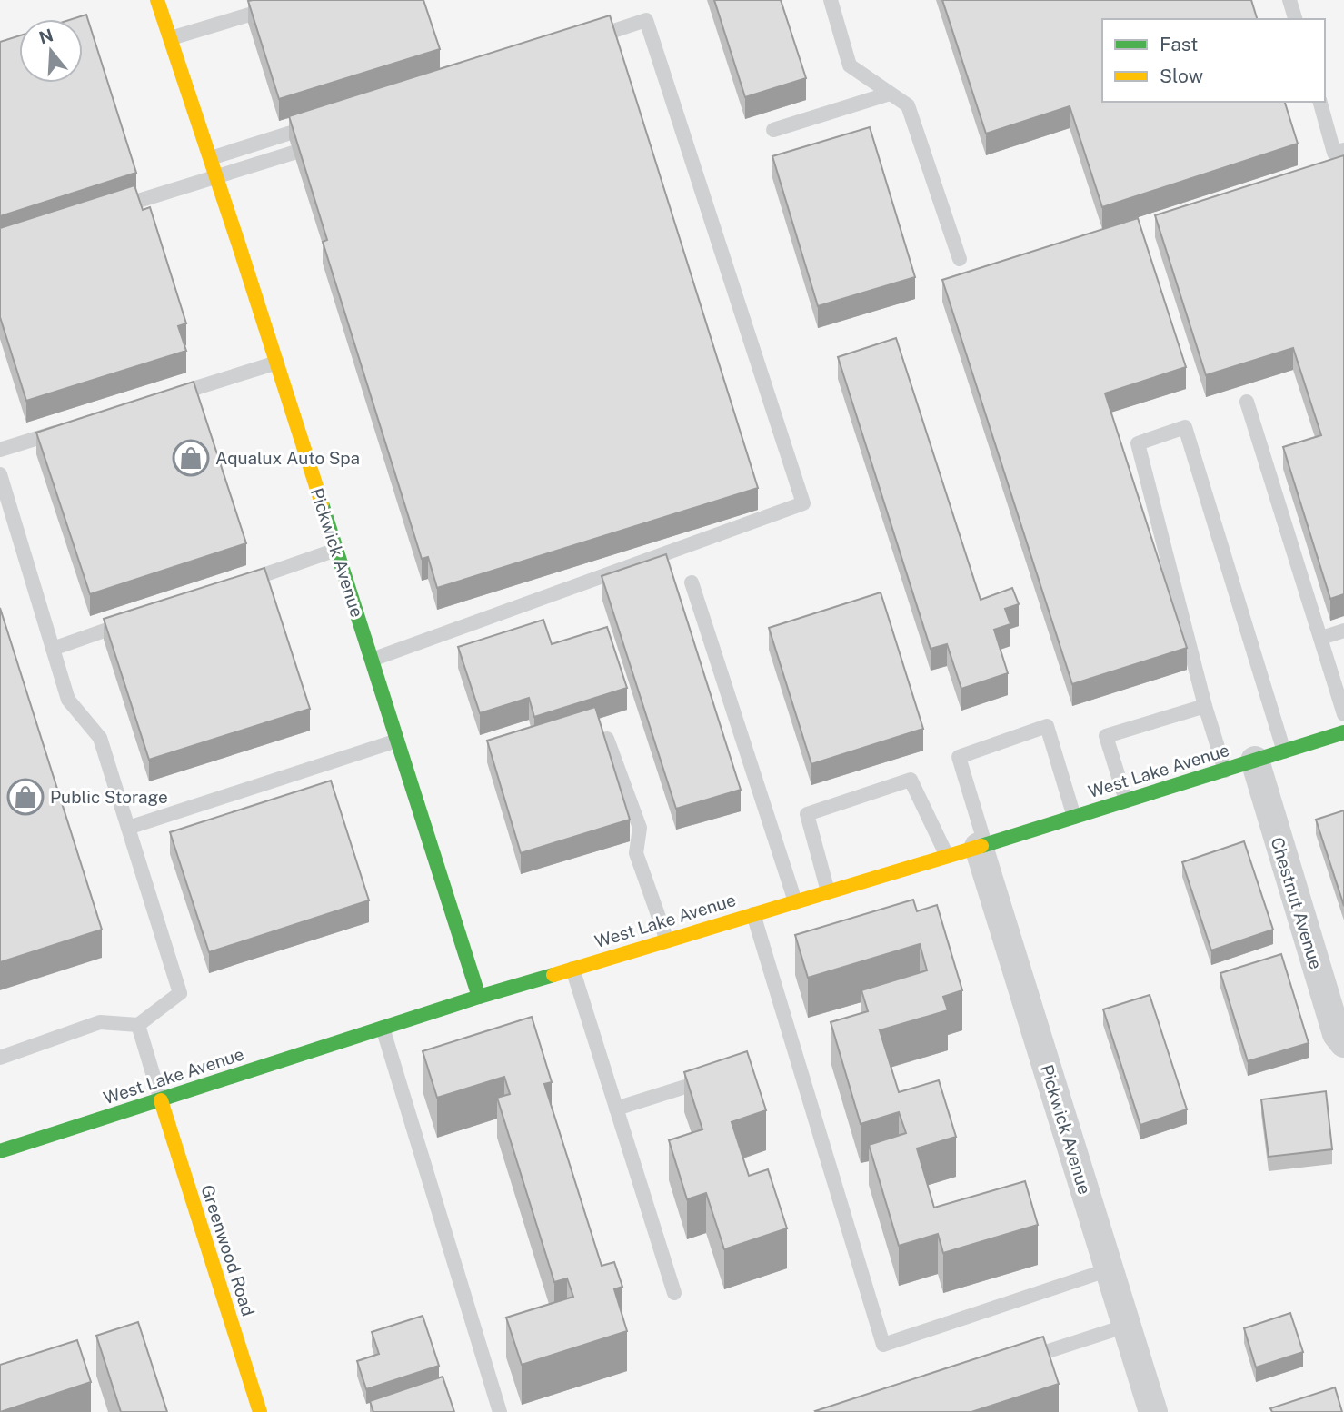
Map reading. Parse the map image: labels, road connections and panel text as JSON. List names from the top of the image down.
{
  "streets": {
    "street": [
      "Pickwick Avenue",
      "West Lake Avenue",
      "Chestnut Avenue",
      "Greenwood Road"
    ]
  },
  "crossings": [
    ["Pickwick Avenue", "West Lake Avenue"],
    ["West Lake Avenue", "Chestnut Avenue"],
    ["West Lake Avenue", "Greenwood Road"]
  ],
  "places": {
    "shop": ["Aqualux Auto Spa", "Public Storage"]
  },
  "legend": ["Fast", "Slow"],
  "north": "top"
}
